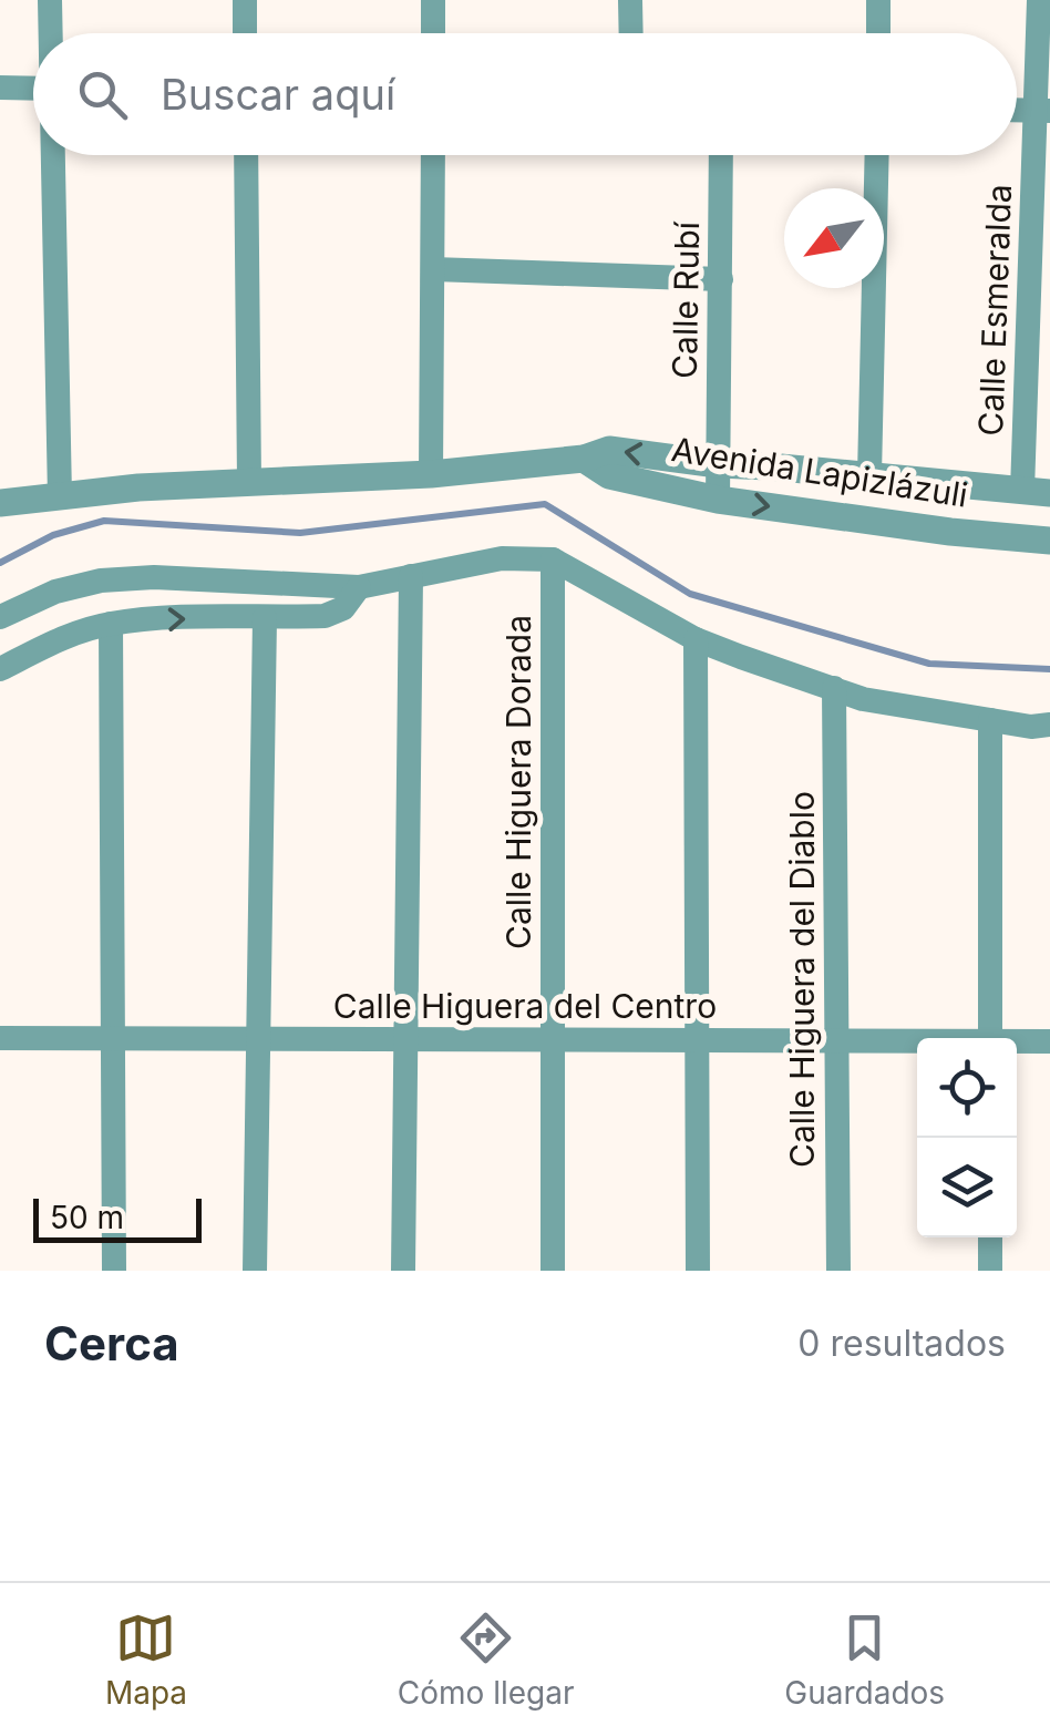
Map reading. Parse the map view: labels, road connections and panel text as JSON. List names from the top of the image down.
{
  "streets": {
    "street": [
      "Calle Rubí",
      "Calle Esmeralda",
      "Avenida Lapizlázuli",
      "Calle Higuera Dorada",
      "Calle Higuera del Diablo",
      "Calle Higuera del Centro"
    ]
  },
  "crossings": [
    ["Calle Rubí", "Avenida Lapizlázuli"],
    ["Calle Esmeralda", "Avenida Lapizlázuli"],
    ["Calle Higuera Dorada", "Calle Higuera del Centro"],
    ["Calle Higuera del Diablo", "Calle Higuera del Centro"]
  ],
  "scale_bar": "50 m",
  "north": "bottom left",
  "page": {
    "search": "Buscar aquí",
    "scale": "50 m",
    "heading": ["Cerca", "0 resultados"],
    "nav": ["Mapa", "Cómo llegar", "Guardados"]
  }
}
